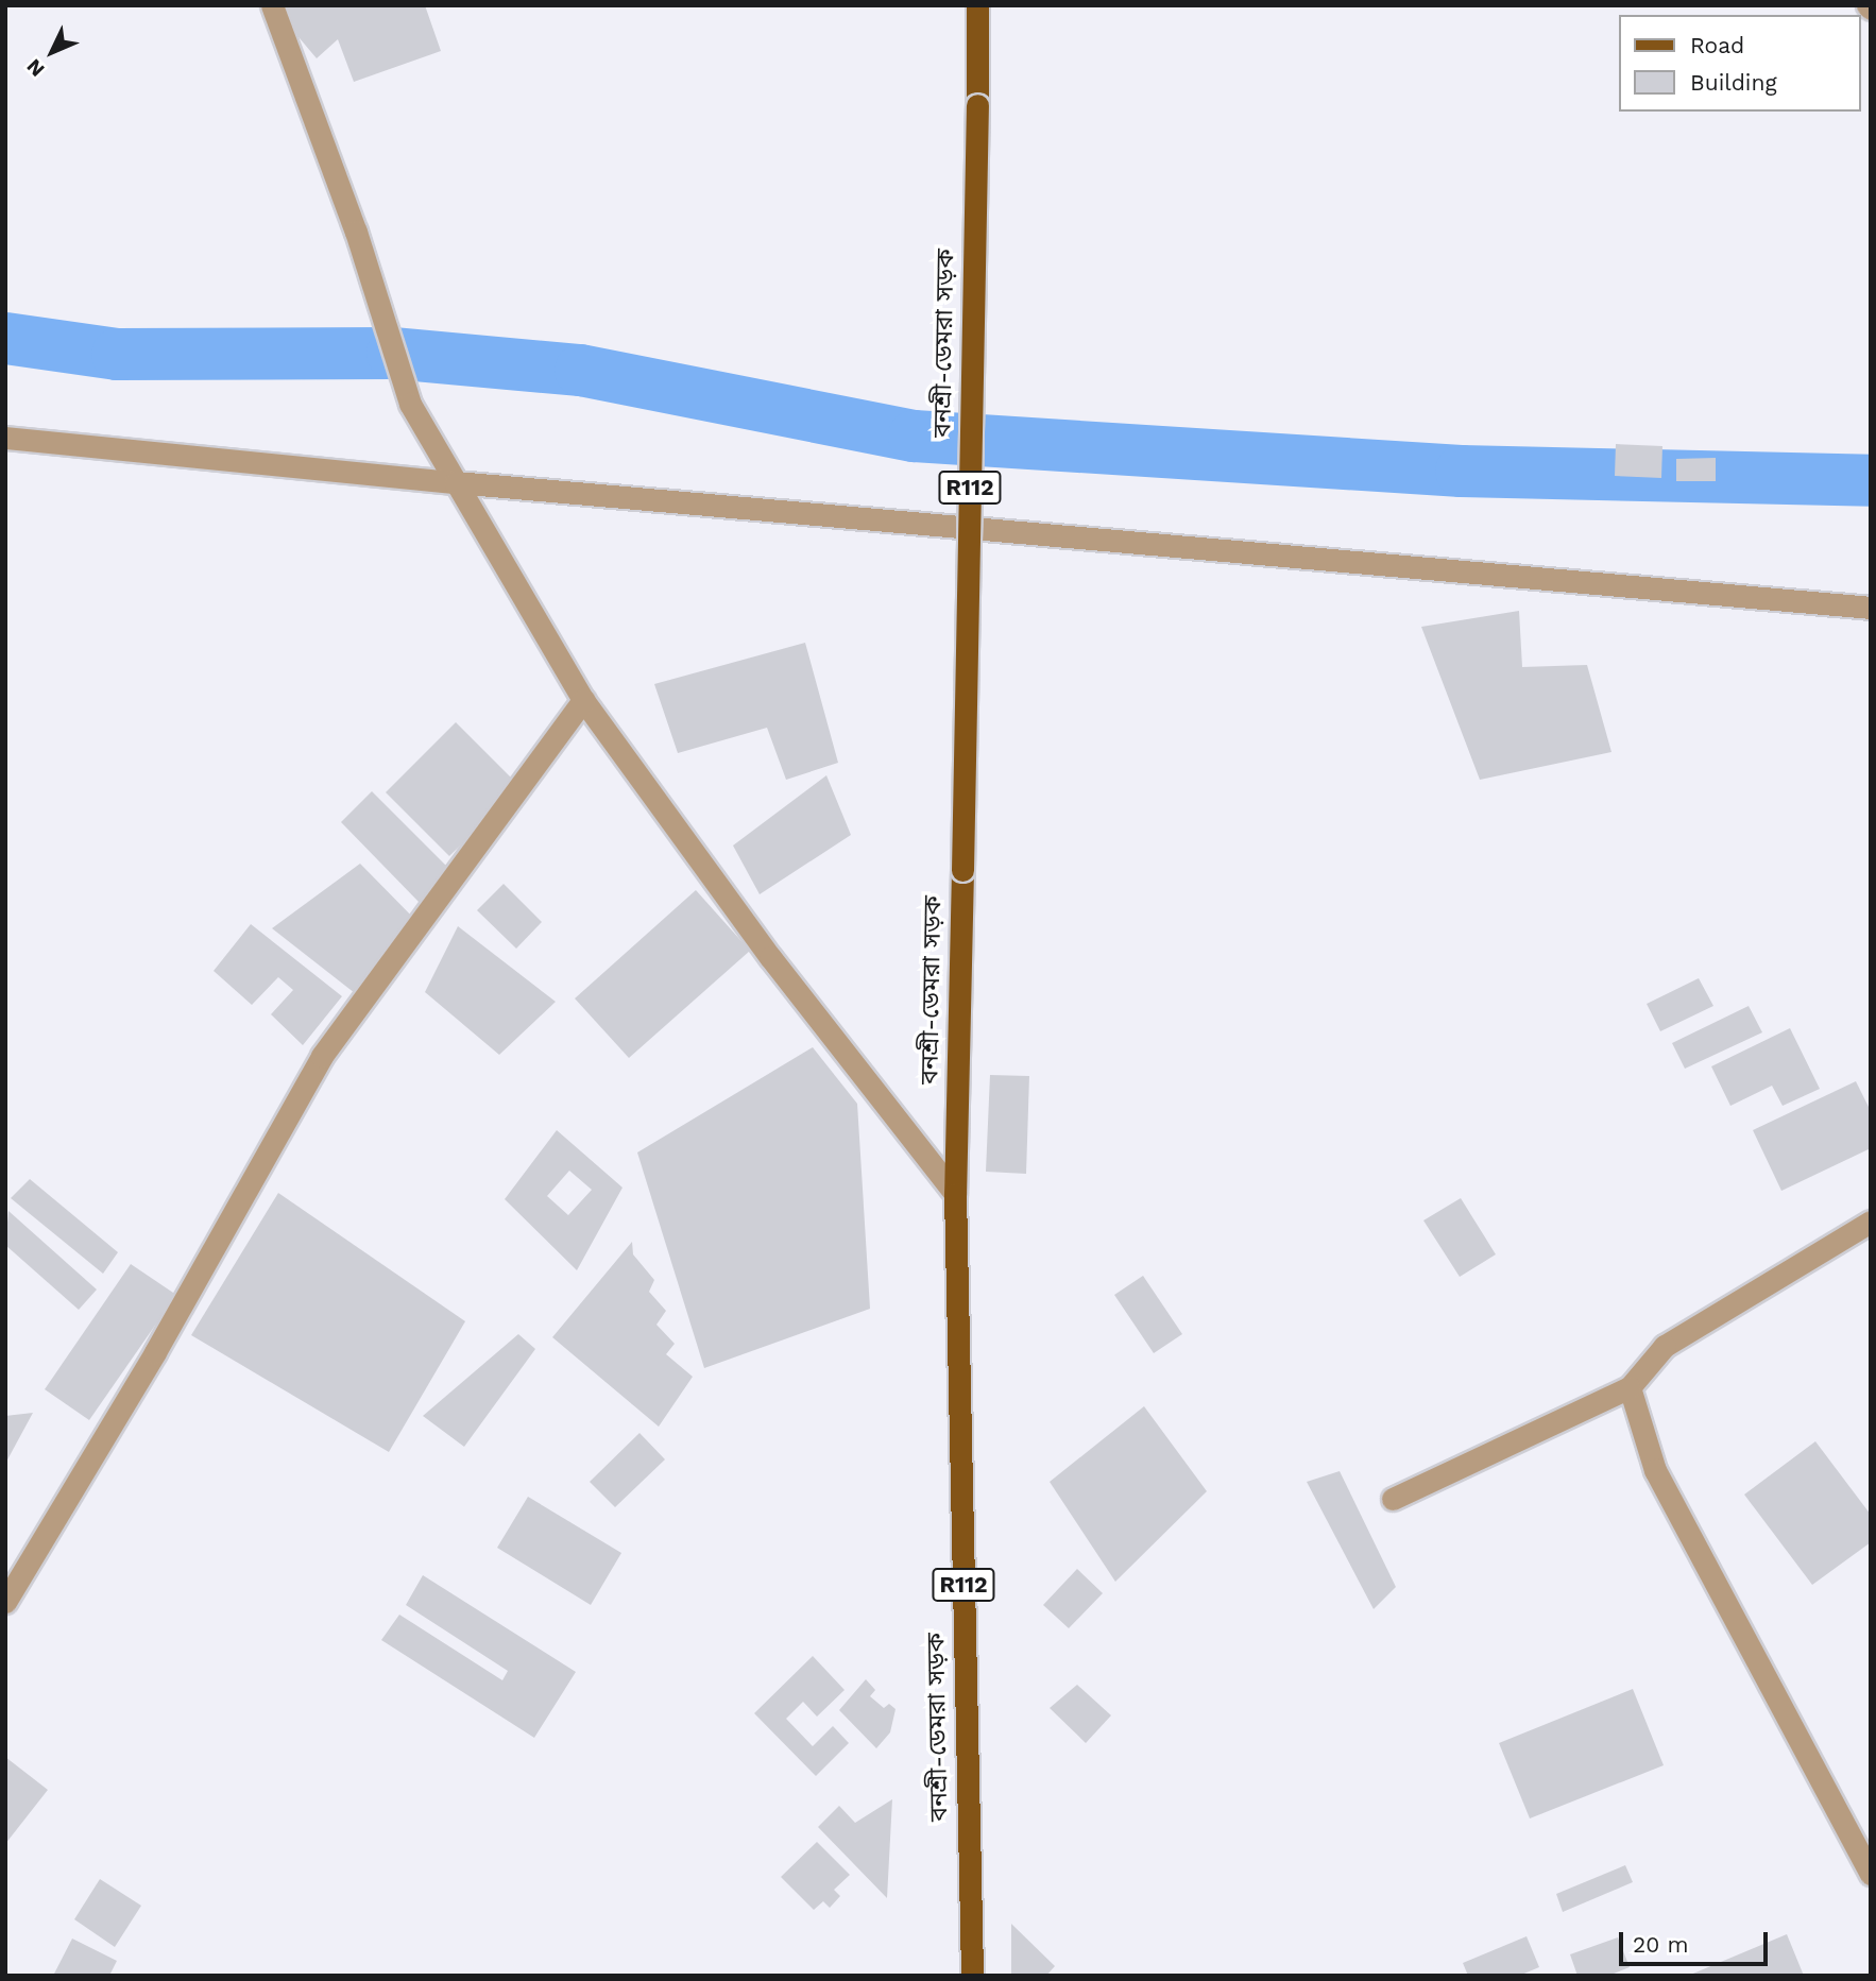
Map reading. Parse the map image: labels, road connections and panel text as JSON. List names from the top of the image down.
{
  "streets": {
    "main road": ["বনশ্রী-ডেমরা সড়ক", "R112"]
  },
  "legend": ["Road", "Building"],
  "scale_bar": "20 m",
  "north": "bottom left"
}
